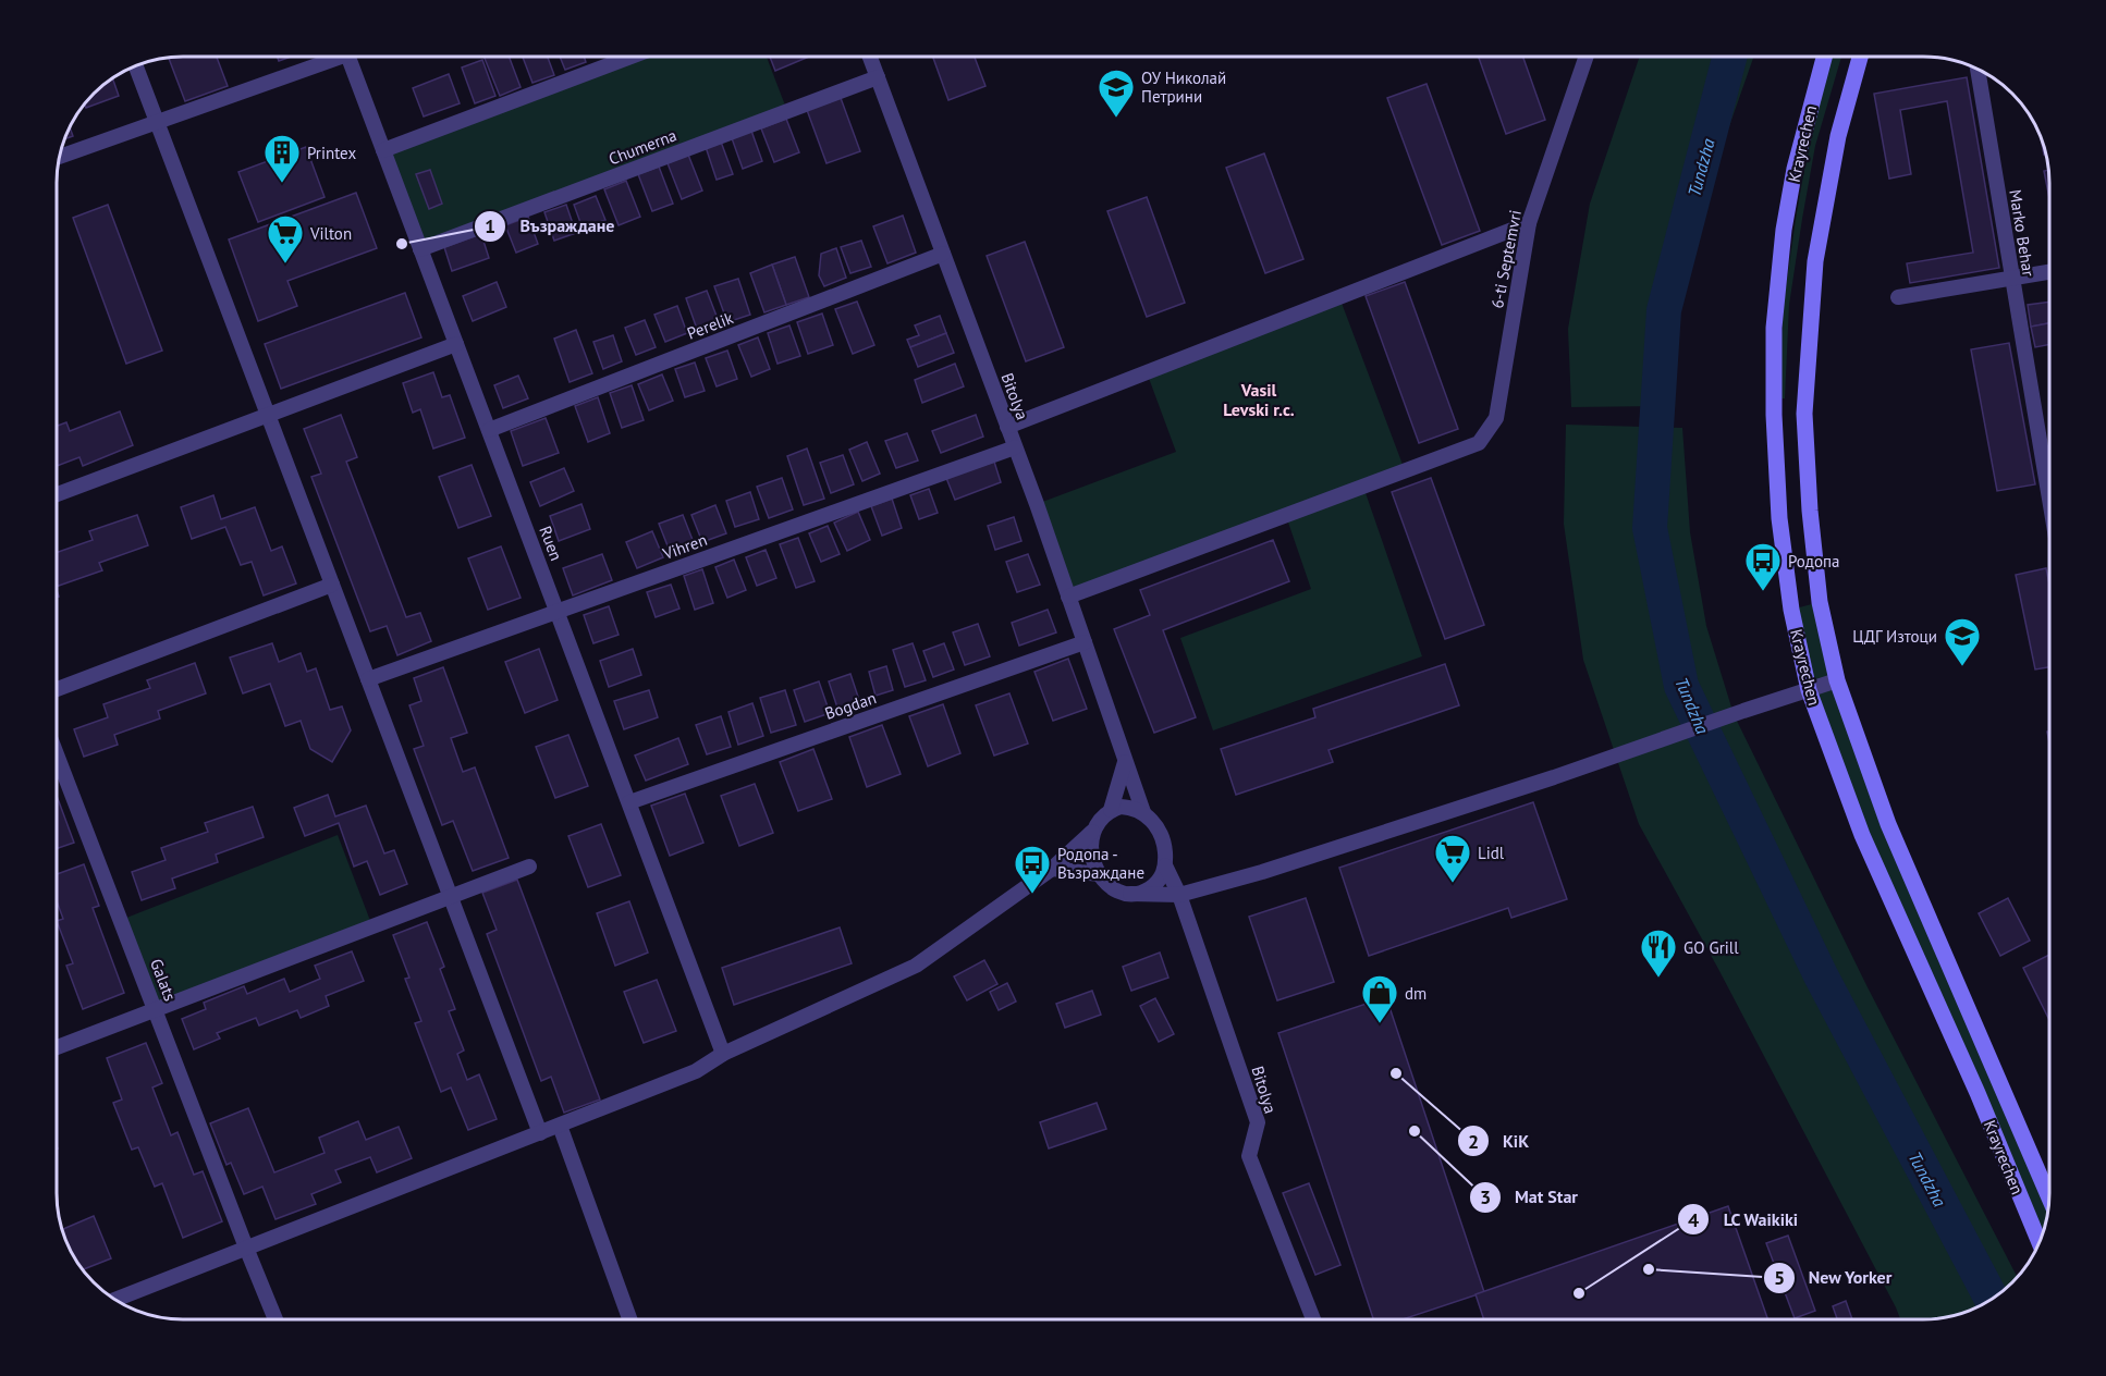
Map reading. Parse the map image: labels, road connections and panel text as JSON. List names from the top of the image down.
{
  "streets": {
    "street": [
      "Krayrechen",
      "Chumerna",
      "Marko Behar",
      "6-ti Septemvri",
      "Perelik",
      "Bitolya",
      "Ruen",
      "Vihren",
      "Bogdan",
      "Galats"
    ]
  },
  "crossings": [
    ["Chumerna", "Bitolya"],
    ["Chumerna", "Ruen"],
    ["6-ti Septemvri", "Bitolya"],
    ["Perelik", "Bitolya"],
    ["Perelik", "Ruen"],
    ["Bitolya", "Vihren"],
    ["Bitolya", "Bogdan"],
    ["Ruen", "Vihren"],
    ["Ruen", "Bogdan"]
  ],
  "districts": ["Vasil Levski r.c."],
  "water": ["Tundzha"],
  "places": {
    "school or university": ["ОУ Николай Петрини", "ЦДГ Изтоци"],
    "building": ["Printex"],
    "other": [
      "Възраждане",
      "KiK",
      "Mat Star",
      "New Yorker",
      "LC Waikiki"
    ],
    "supermarket": ["Vilton", "Lidl"],
    "bus stop": ["Родопа", "Родопа - Възраждане"],
    "restaurant": ["GO Grill"],
    "shop": ["dm"]
  }
}
